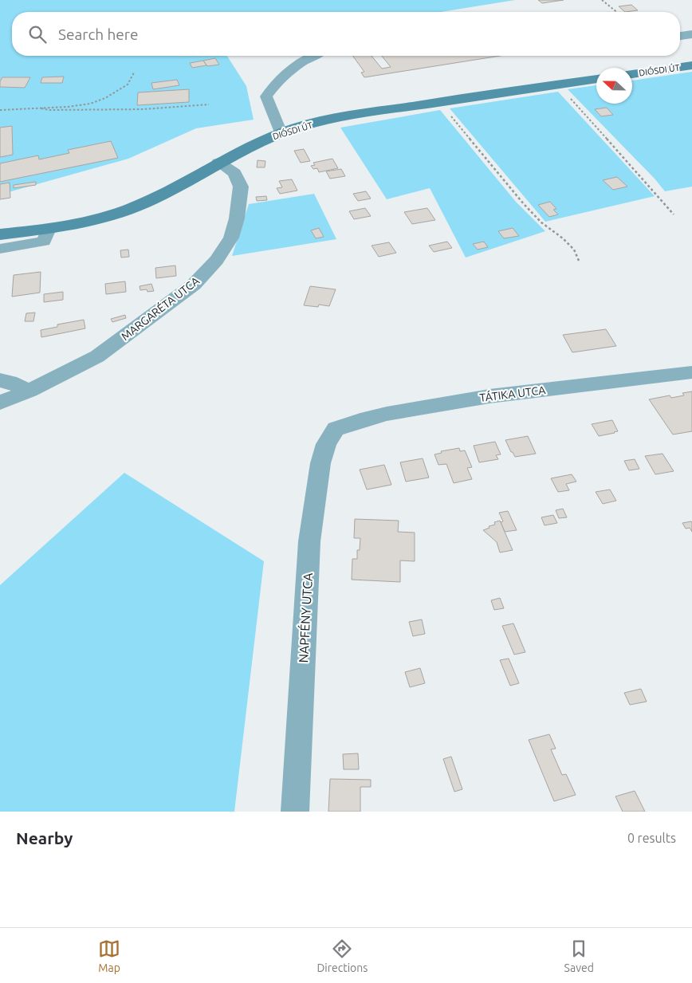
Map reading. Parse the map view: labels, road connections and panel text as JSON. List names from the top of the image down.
{
  "streets": {
    "main road": ["DIÓSDI ÚT"],
    "street": ["MARGARÉTA UTCA", "TÁTIKA UTCA", "NAPFÉNY UTCA"]
  },
  "crossings": [
    ["DIÓSDI ÚT", "MARGARÉTA UTCA"],
    ["TÁTIKA UTCA", "NAPFÉNY UTCA"]
  ],
  "north": "left",
  "page": {
    "search": "Search here",
    "heading": ["Nearby", "0 results"],
    "nav": ["Map", "Directions", "Saved"]
  }
}
